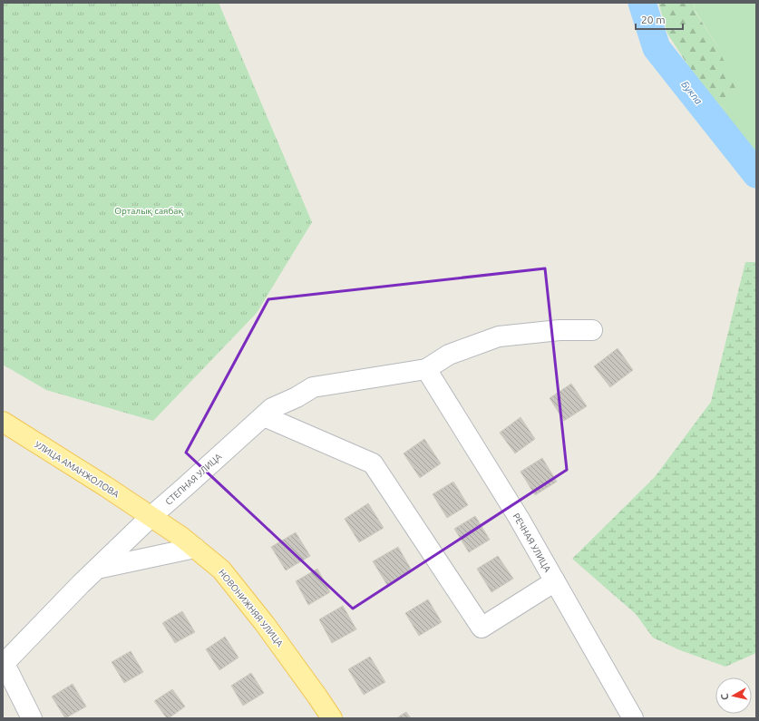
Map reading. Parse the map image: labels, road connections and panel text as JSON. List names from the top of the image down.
{
  "streets": {
    "main road": ["УЛИЦА АМАНЖОЛОВА", "НОВОНИЖНЯЯ УЛИЦА"],
    "street": ["СТЕПНАЯ УЛИЦА", "РЕЧНАЯ УЛИЦА"]
  },
  "crossings": [
    ["УЛИЦА АМАНЖОЛОВА", "СТЕПНАЯ УЛИЦА"],
    ["УЛИЦА АМАНЖОЛОВА", "НОВОНИЖНЯЯ УЛИЦА"],
    ["СТЕПНАЯ УЛИЦА", "РЕЧНАЯ УЛИЦА"],
    ["СТЕПНАЯ УЛИЦА", "НОВОНИЖНЯЯ УЛИЦА"]
  ],
  "water": ["Букпа"],
  "parks": ["Орталық саябақ"],
  "scale_bar": "20 m",
  "north": "left"
}
